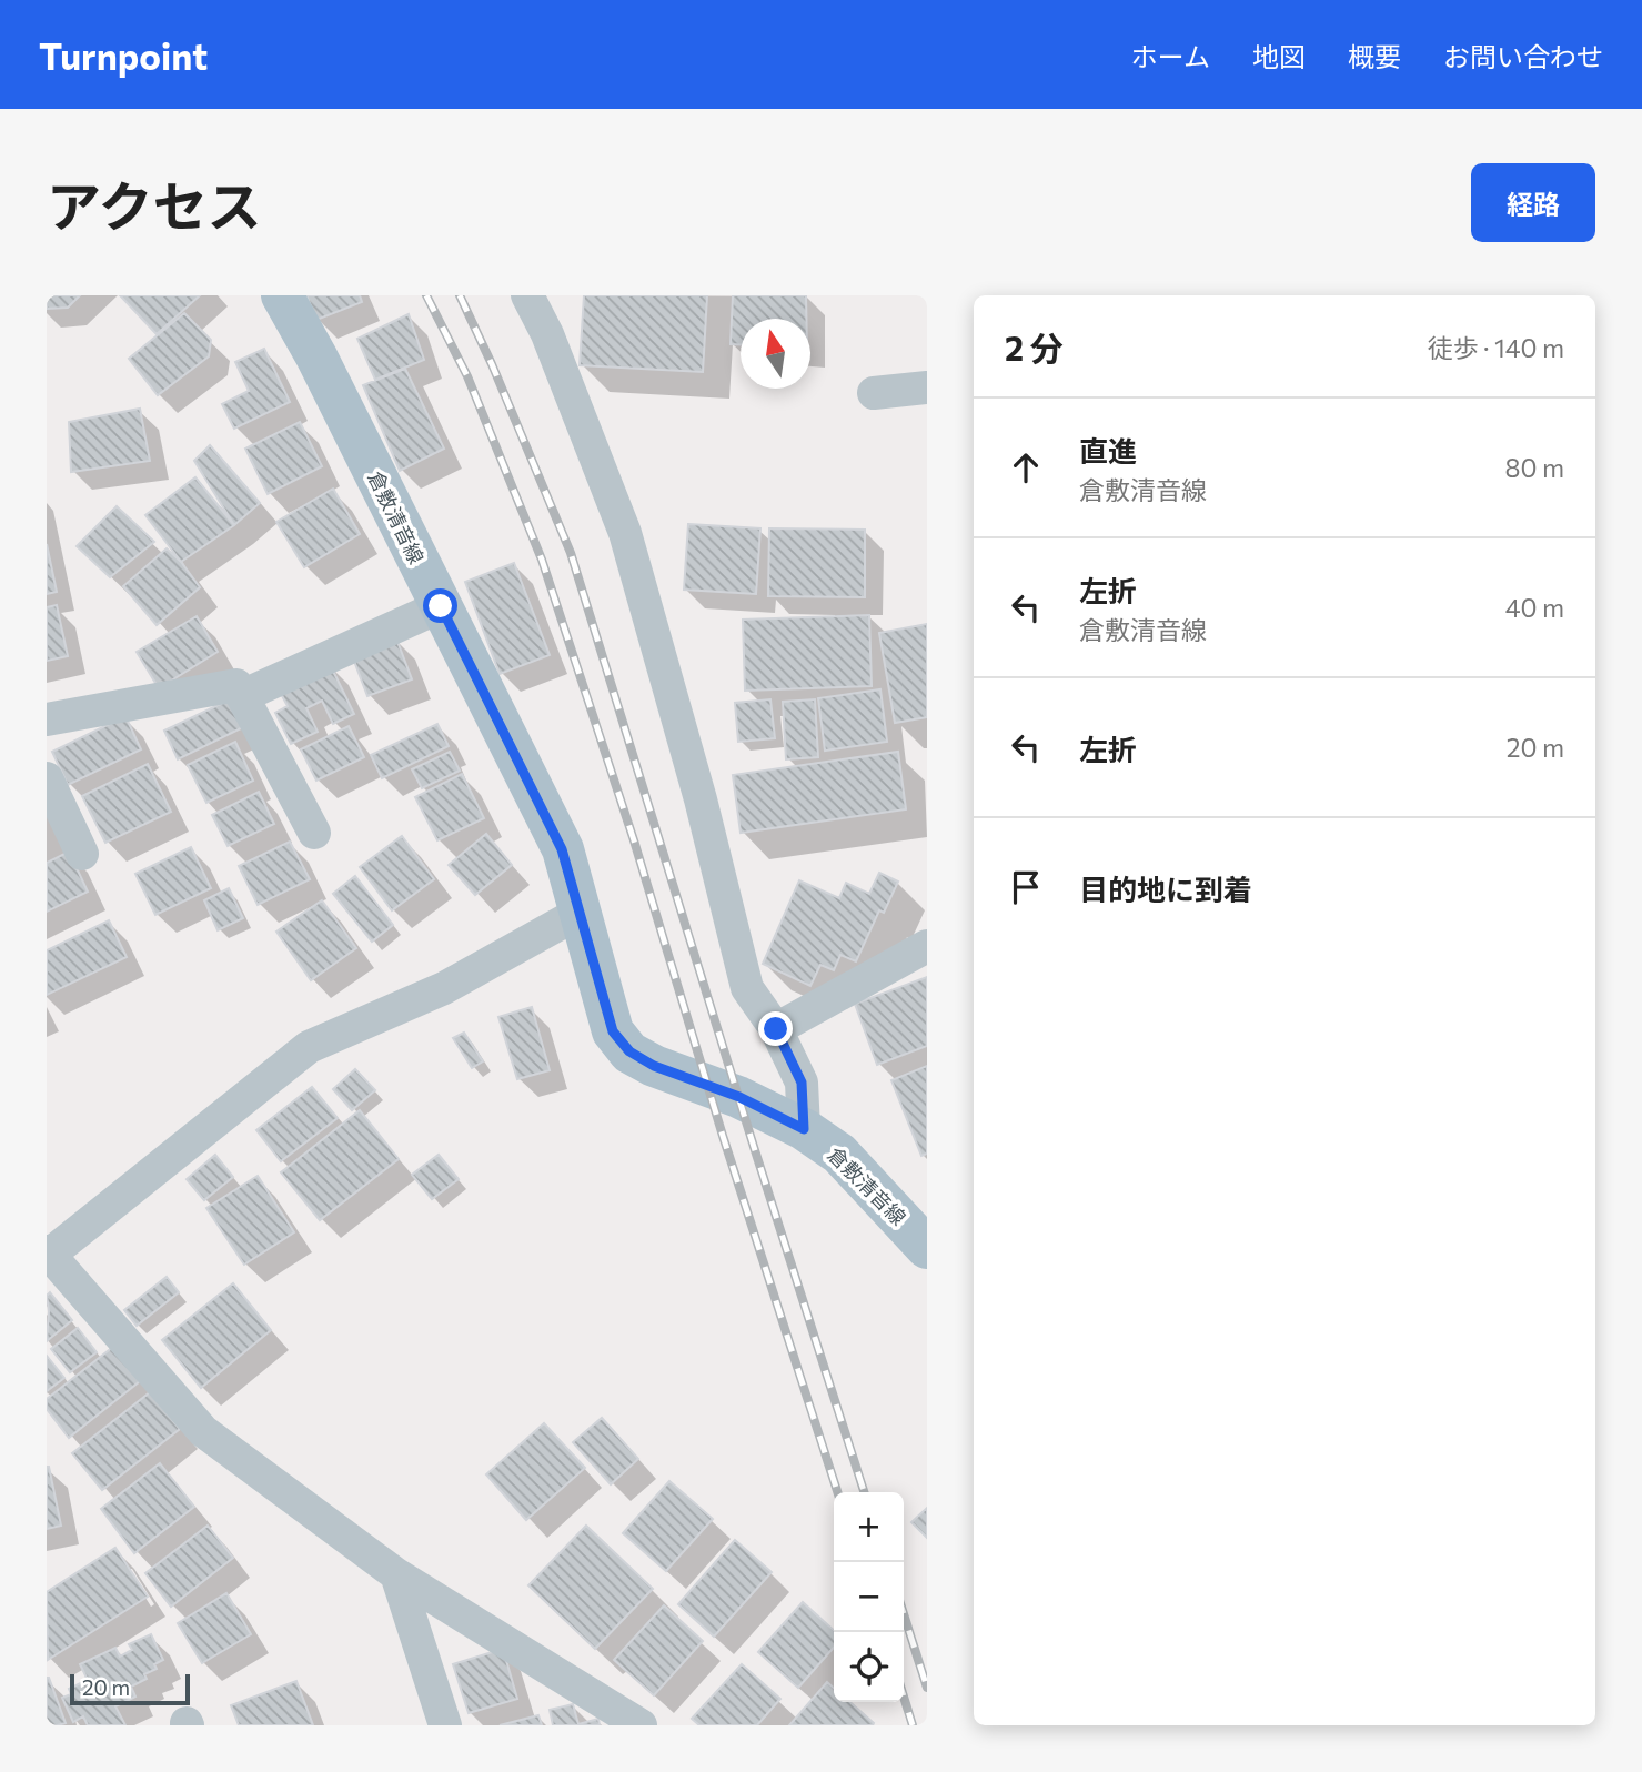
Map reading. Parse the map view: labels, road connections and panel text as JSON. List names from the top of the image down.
{
  "streets": {
    "main road": ["倉敷清音線"]
  },
  "scale_bar": "20 m",
  "north": "top",
  "page": {
    "header": "Turnpoint",
    "nav": [
      "ホーム",
      "地図",
      "概要",
      "お問い合わせ"
    ],
    "title": "アクセス",
    "buttons": "経路",
    "heading": ["2 分", "徒歩 · 140 m"],
    "list": [
      ["直進", "倉敷清音線", "80 m"],
      ["左折", "倉敷清音線", "40 m"],
      ["左折", "20 m"],
      "目的地に到着"
    ],
    "map_buttons": ["+", "−"],
    "scale": "20 m"
  }
}
